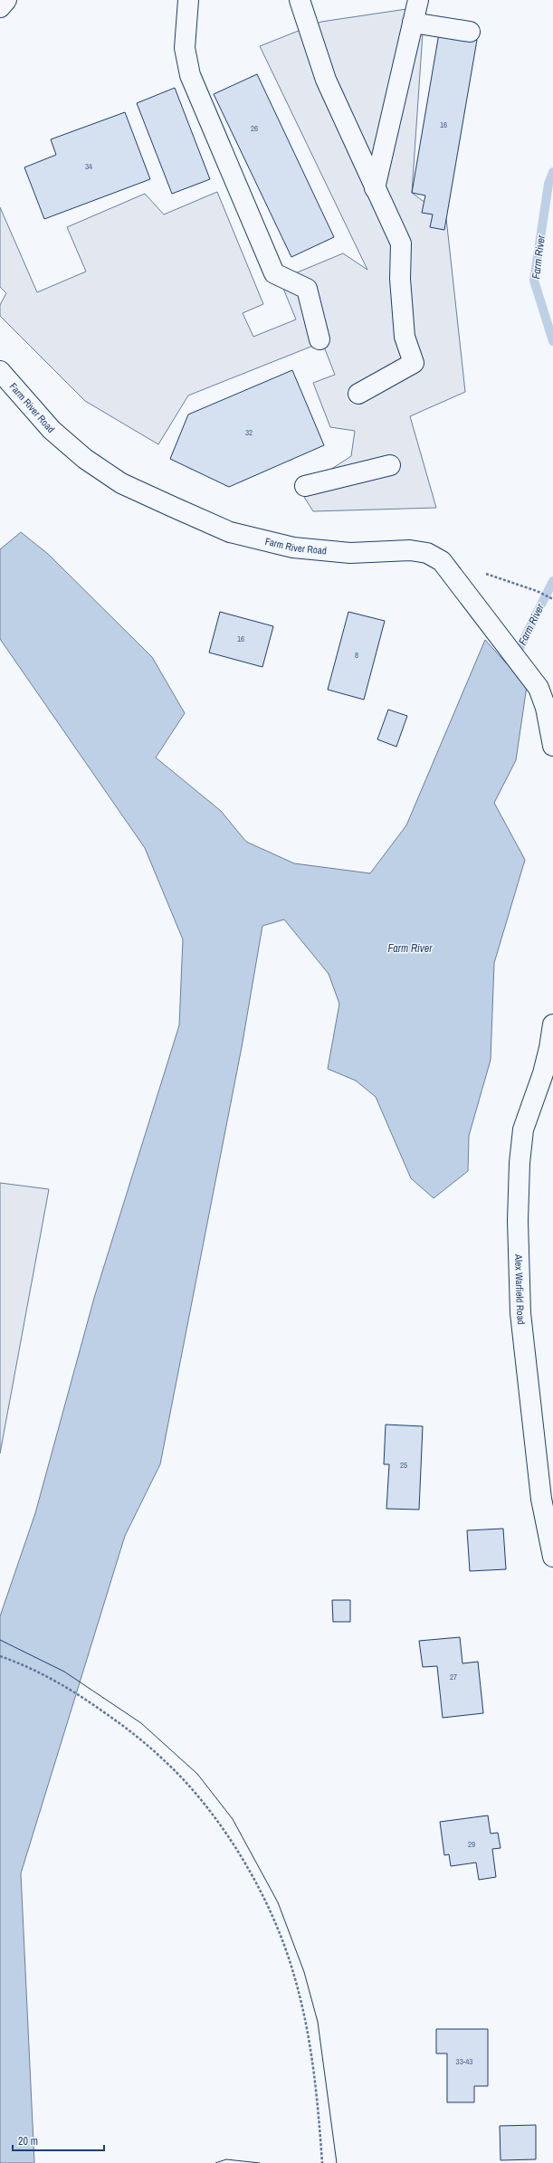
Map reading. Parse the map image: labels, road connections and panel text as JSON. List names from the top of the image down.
{
  "streets": {
    "street": ["Farm River Road", "Alex Warfield Road"]
  },
  "water": ["Farm River"],
  "house_numbers": [
    "16",
    "26",
    "34",
    "32",
    "16",
    "8",
    "25",
    "27",
    "29",
    "33-43"
  ],
  "scale_bar": "20 m"
}
